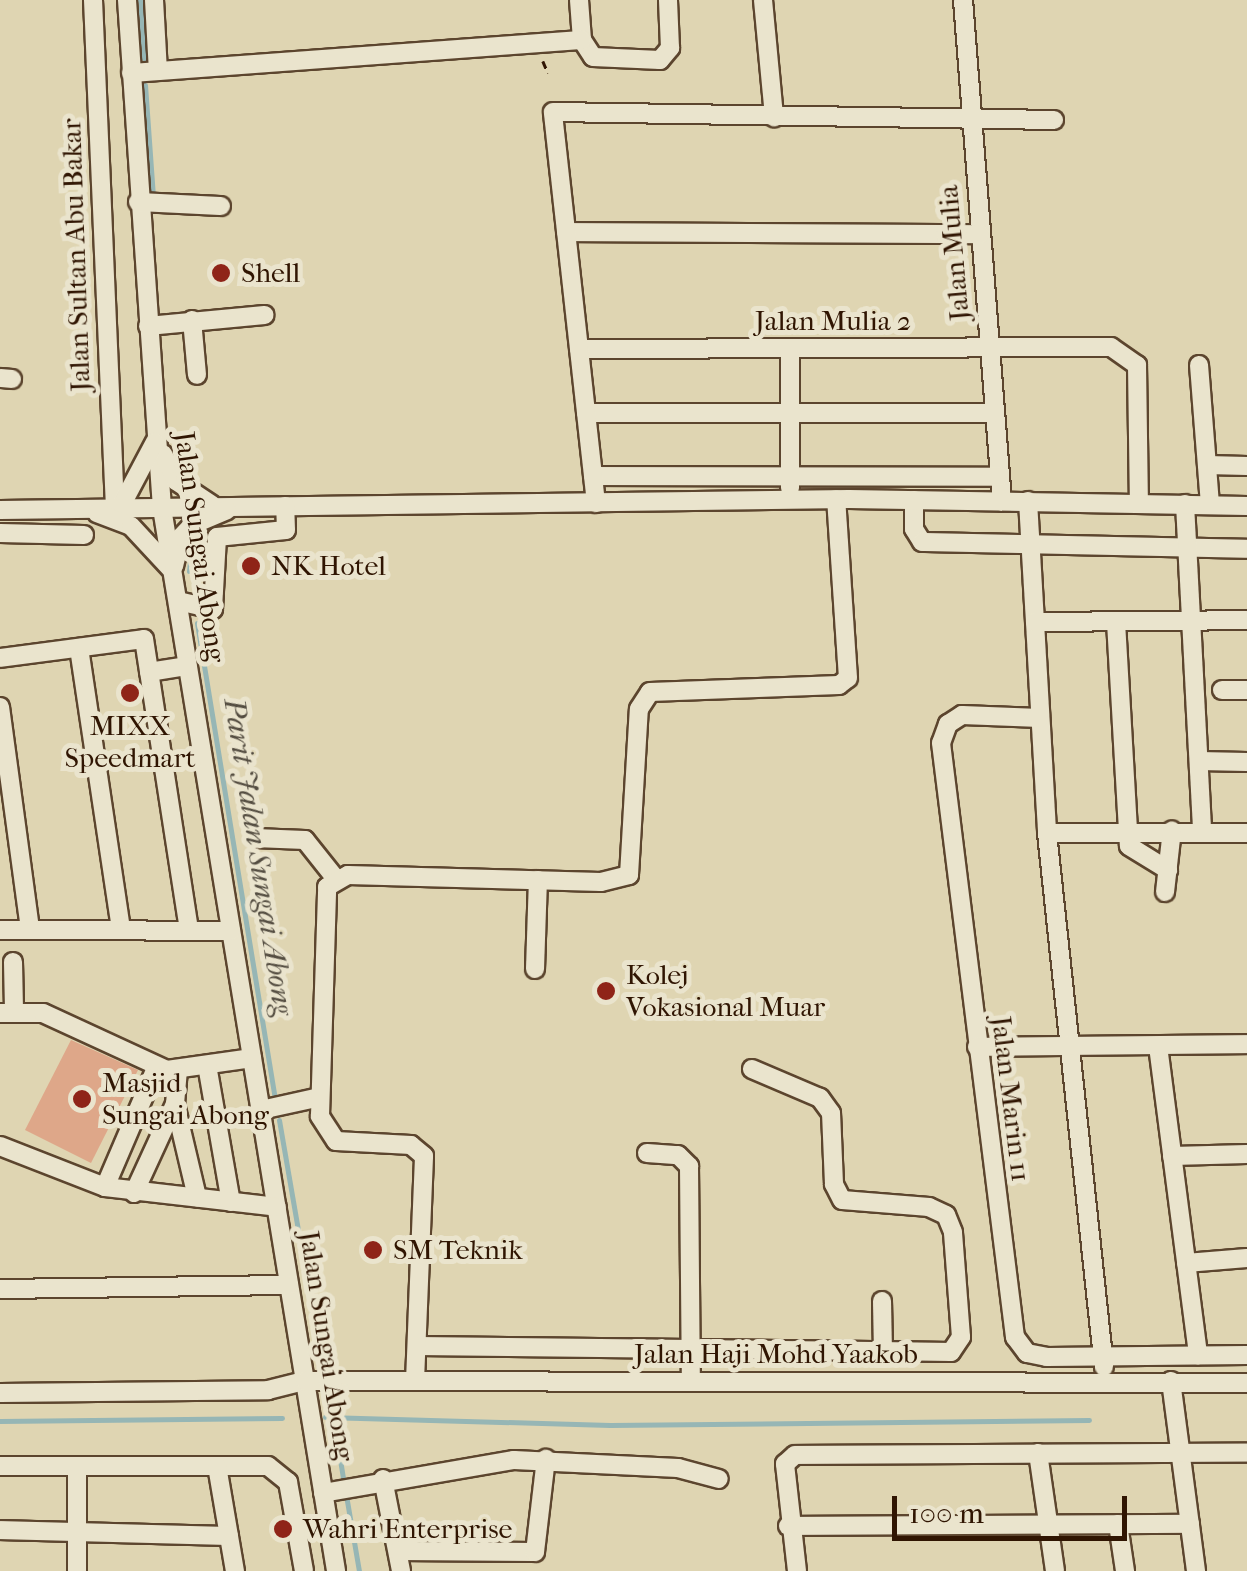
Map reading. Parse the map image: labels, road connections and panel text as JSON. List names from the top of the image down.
{
  "streets": {
    "street": [
      "Jalan Mulia",
      "Jalan Sultan Abu Bakar",
      "Jalan Mulia 2",
      "Jalan Sungai Abong",
      "Jalan Marin 11",
      "Jalan Haji Mohd Yaakob"
    ]
  },
  "crossings": [
    ["Jalan Mulia", "Jalan Mulia 2"],
    ["Jalan Sungai Abong", "Jalan Haji Mohd Yaakob"]
  ],
  "water": ["Parit Jalan Sungai Abong"],
  "places": [
    "Shell",
    "NK Hotel",
    "MIXX Speedmart",
    "Kolej Vokasional Muar",
    "Masjid Sungai Abong",
    "SM Teknik",
    "Wahri Enterprise"
  ],
  "scale_bar": "100 m"
}
